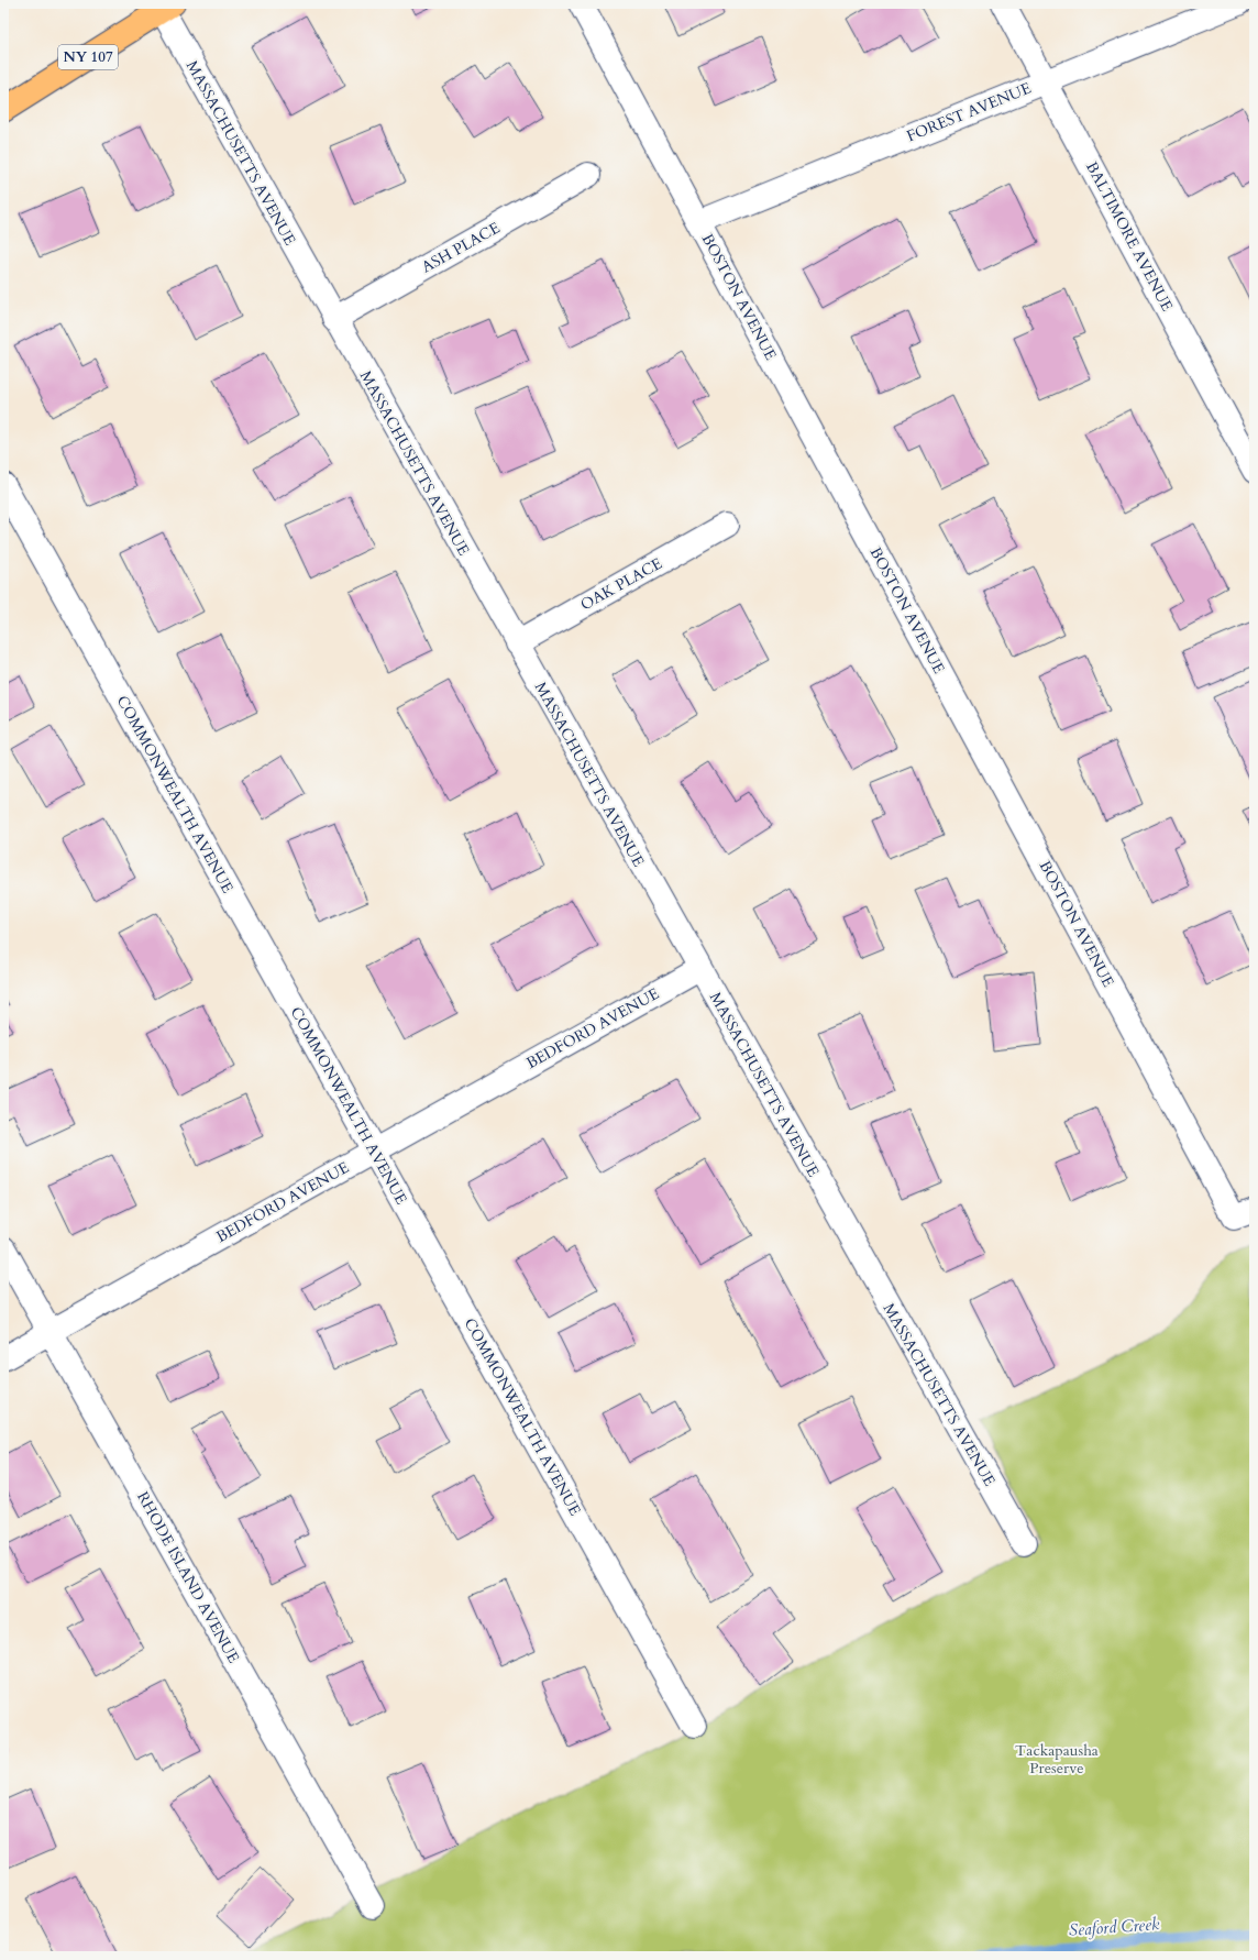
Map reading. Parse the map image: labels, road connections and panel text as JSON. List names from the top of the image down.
{
  "streets": {
    "main road": ["NY 107"],
    "street": [
      "FOREST AVENUE",
      "MASSACHUSETTS AVENUE",
      "BALTIMORE AVENUE",
      "ASH PLACE",
      "BOSTON AVENUE",
      "OAK PLACE",
      "COMMONWEALTH AVENUE",
      "BEDFORD AVENUE",
      "RHODE ISLAND AVENUE"
    ]
  },
  "crossings": [
    ["NY 107", "MASSACHUSETTS AVENUE"],
    ["FOREST AVENUE", "BALTIMORE AVENUE"],
    ["FOREST AVENUE", "BOSTON AVENUE"],
    ["MASSACHUSETTS AVENUE", "ASH PLACE"],
    ["MASSACHUSETTS AVENUE", "OAK PLACE"],
    ["MASSACHUSETTS AVENUE", "BEDFORD AVENUE"],
    ["COMMONWEALTH AVENUE", "BEDFORD AVENUE"],
    ["BEDFORD AVENUE", "RHODE ISLAND AVENUE"]
  ],
  "water": ["Seaford Creek"],
  "parks": ["Tackapausha Preserve"]
}
